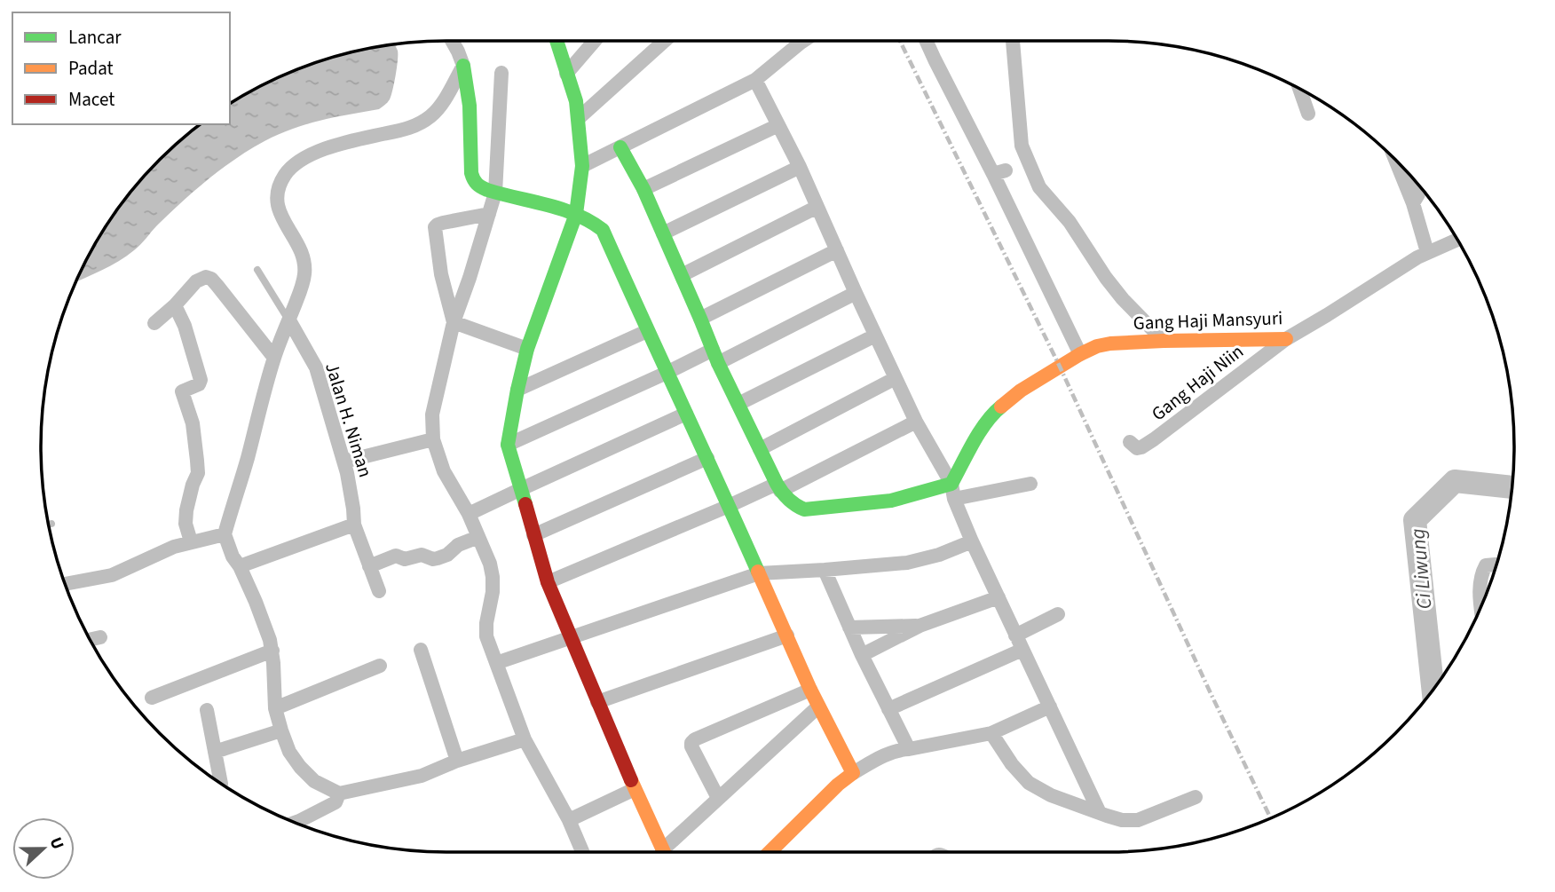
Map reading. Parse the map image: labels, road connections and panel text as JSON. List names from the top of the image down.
{
  "streets": {
    "street": ["Gang Haji Mansyuri", "Gang Haji Niin", "Jalan H. Niman"]
  },
  "crossings": [
    ["Gang Haji Mansyuri", "Gang Haji Niin"]
  ],
  "water": ["Ci Liwung"],
  "legend": ["Lancar", "Padat", "Macet"],
  "north": "right"
}
